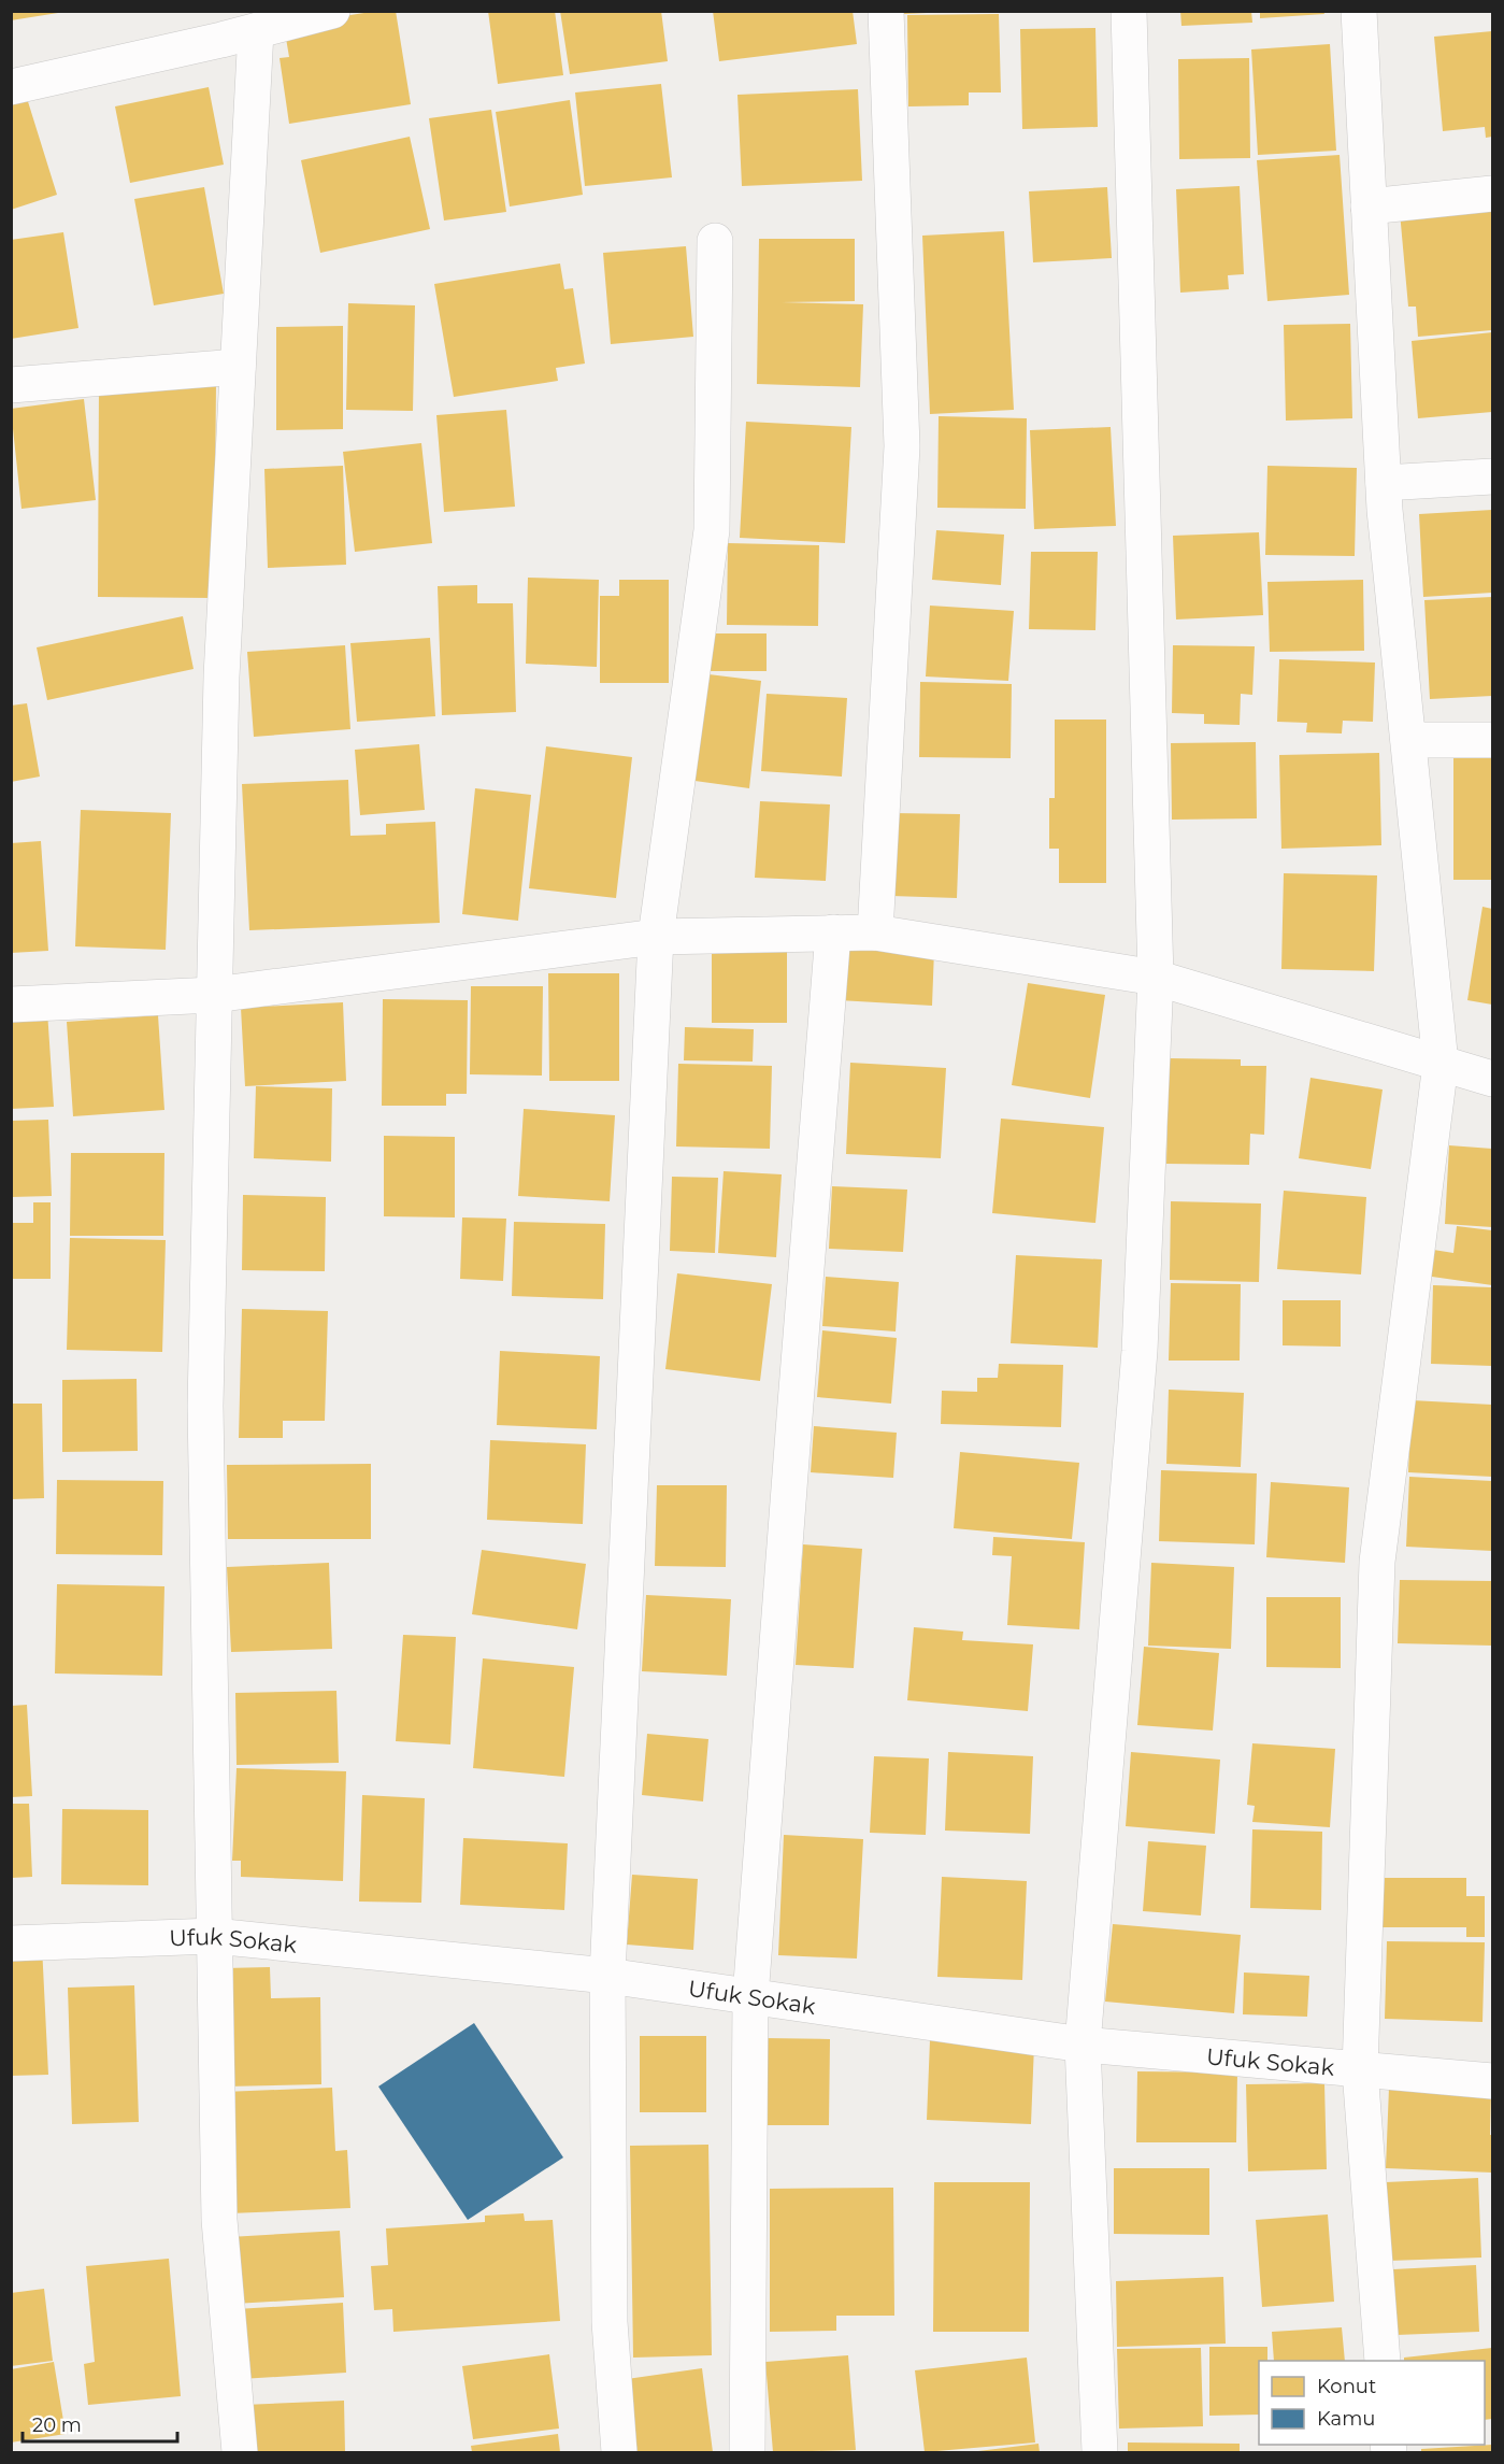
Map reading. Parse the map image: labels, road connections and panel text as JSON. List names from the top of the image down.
{
  "streets": {
    "street": ["Ufuk Sokak"]
  },
  "legend": ["Konut", "Kamu"],
  "scale_bar": "20 m"
}
